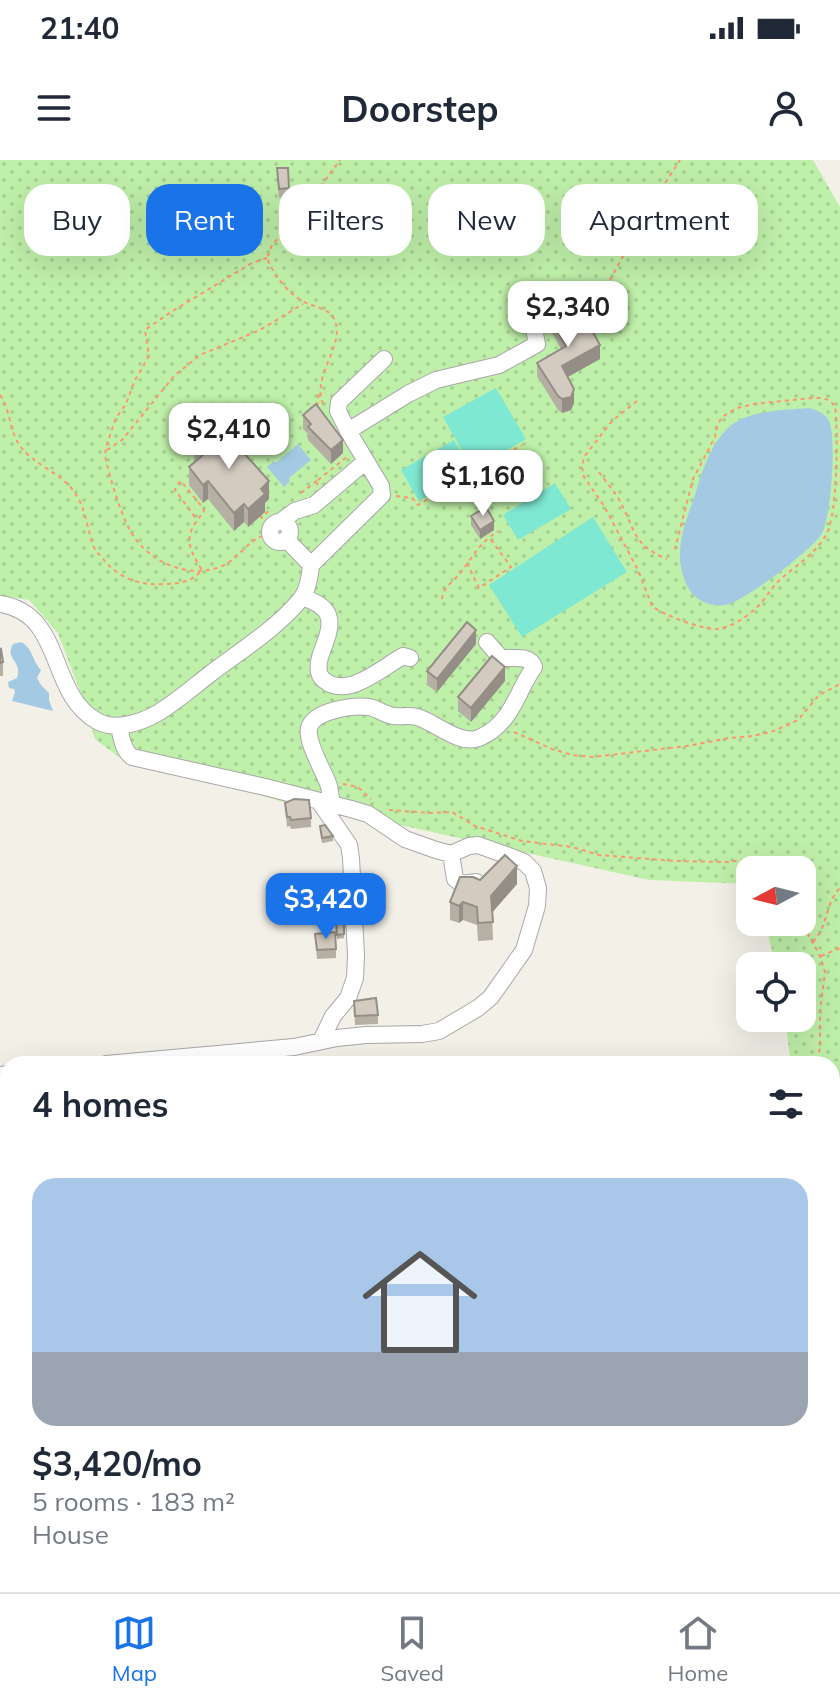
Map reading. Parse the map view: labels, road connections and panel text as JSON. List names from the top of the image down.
{
  "north": "left",
  "page": {
    "status": "21:40",
    "header": "Doorstep",
    "chip": [
      "Buy",
      "Rent",
      "Filters",
      "New",
      "Apartment"
    ],
    "price": [
      "$2,340",
      "$2,410",
      "$1,160",
      "$3,420"
    ],
    "heading": "4 homes",
    "list": [
      {
        "name": "$3,420/mo",
        "note": "5 rooms · 183 m² · House"
      }
    ],
    "tabs": ["Map", "Saved", "Home"]
  }
}
